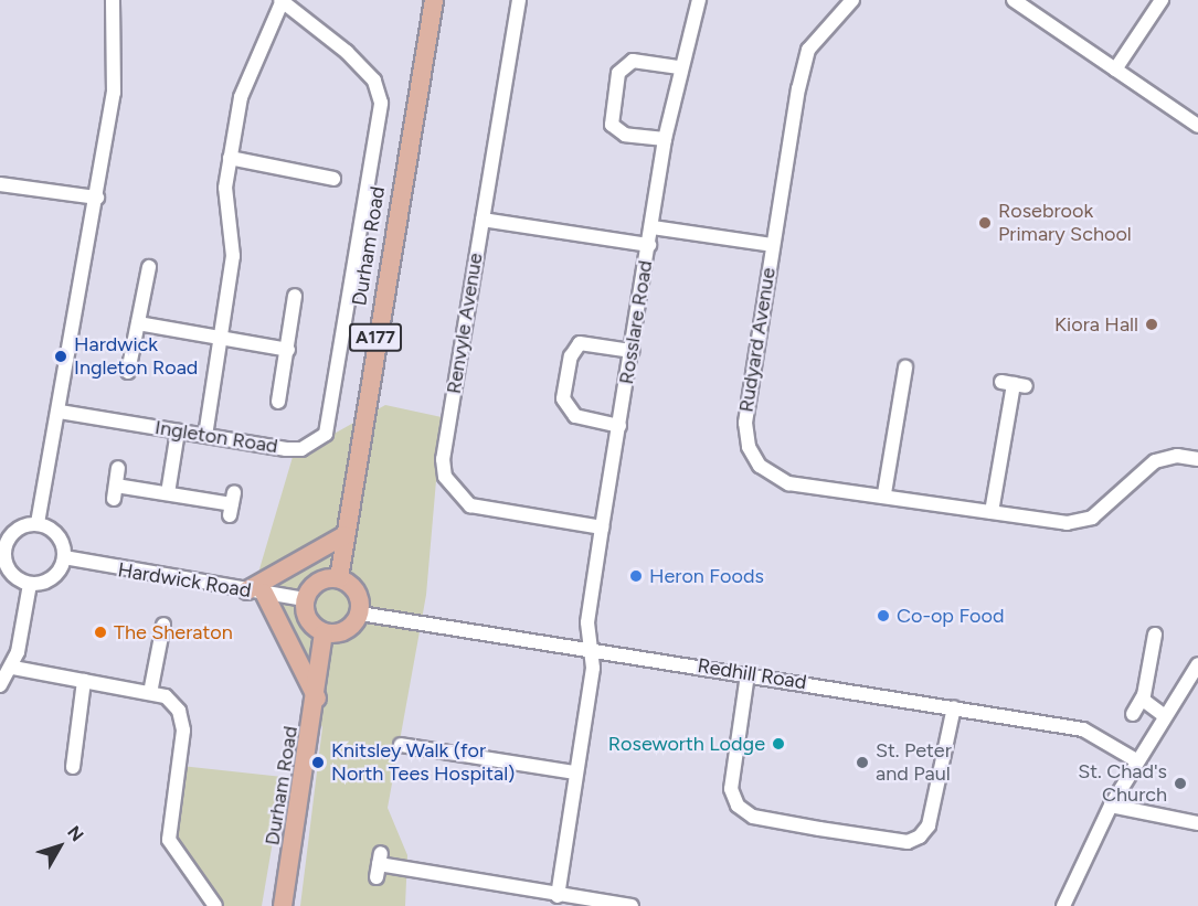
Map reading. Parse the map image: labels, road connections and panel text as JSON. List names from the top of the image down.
{
  "streets": {
    "main road": ["Durham Road", "A177"],
    "street": [
      "Rosslare Road",
      "Renvyle Avenue",
      "Rudyard Avenue",
      "Ingleton Road",
      "Hardwick Road",
      "Redhill Road"
    ]
  },
  "crossings": [
    ["Durham Road", "Hardwick Road"],
    ["Durham Road", "Redhill Road"],
    ["Rosslare Road", "Renvyle Avenue"],
    ["Rosslare Road", "Redhill Road"],
    ["Hardwick Road", "Redhill Road"]
  ],
  "places": [
    "Rosebrook Primary School",
    "Kiora Hall",
    "Hardwick Ingleton Road",
    "Heron Foods",
    "Co-op Food",
    "The Sheraton",
    "Roseworth Lodge",
    "Knitsley Walk (for North Tees Hospital)",
    "St. Peter and Paul",
    "St. Chad's Church"
  ],
  "north": "top right"
}
